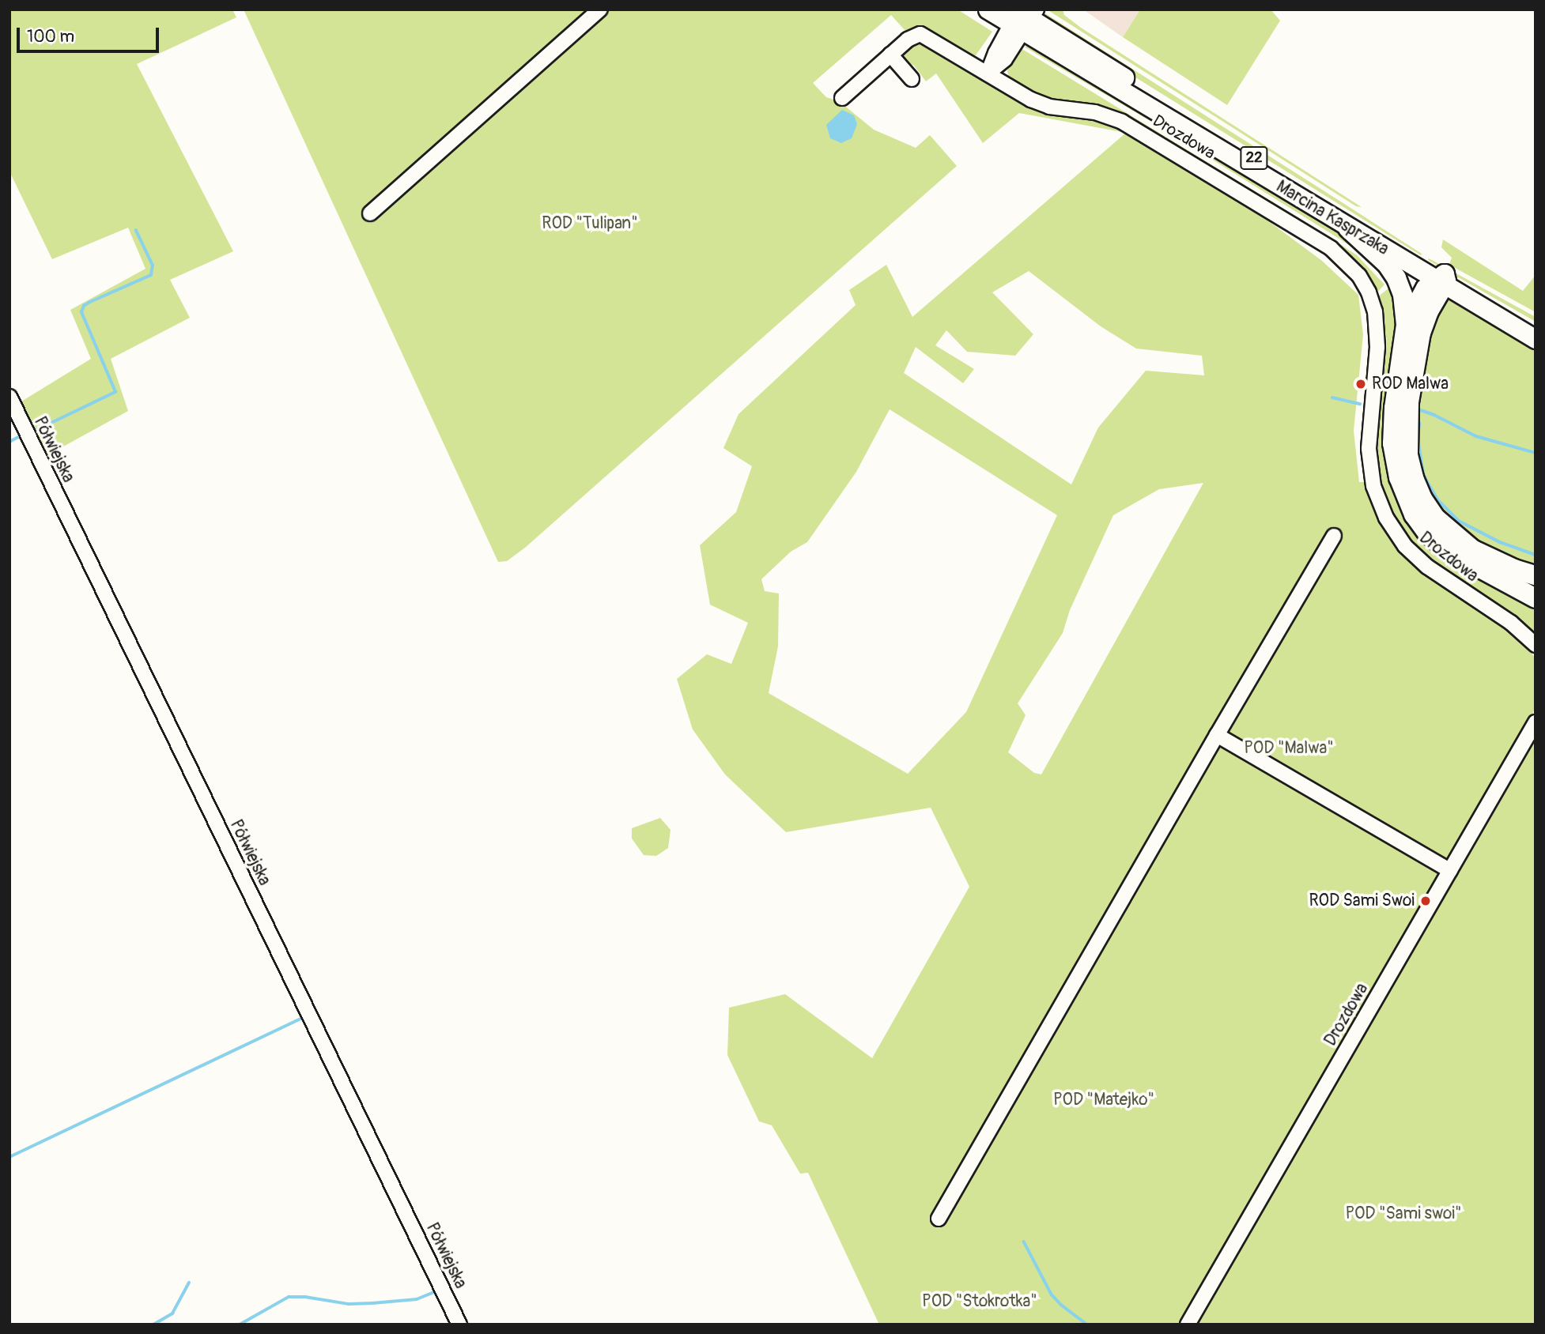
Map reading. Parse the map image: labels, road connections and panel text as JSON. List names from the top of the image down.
{
  "streets": {
    "main road": ["22", "Marcina Kasprzaka"],
    "street": ["Drozdowa", "Półwiejska"]
  },
  "parks": [
    "ROD \"Tulipan\"",
    "POD \"Malwa\"",
    "POD \"Matejko\"",
    "POD \"Sami swoi\"",
    "POD \"Stokrotka\""
  ],
  "places": ["ROD Malwa", "ROD Sami Swoi"],
  "scale_bar": "100 m"
}
